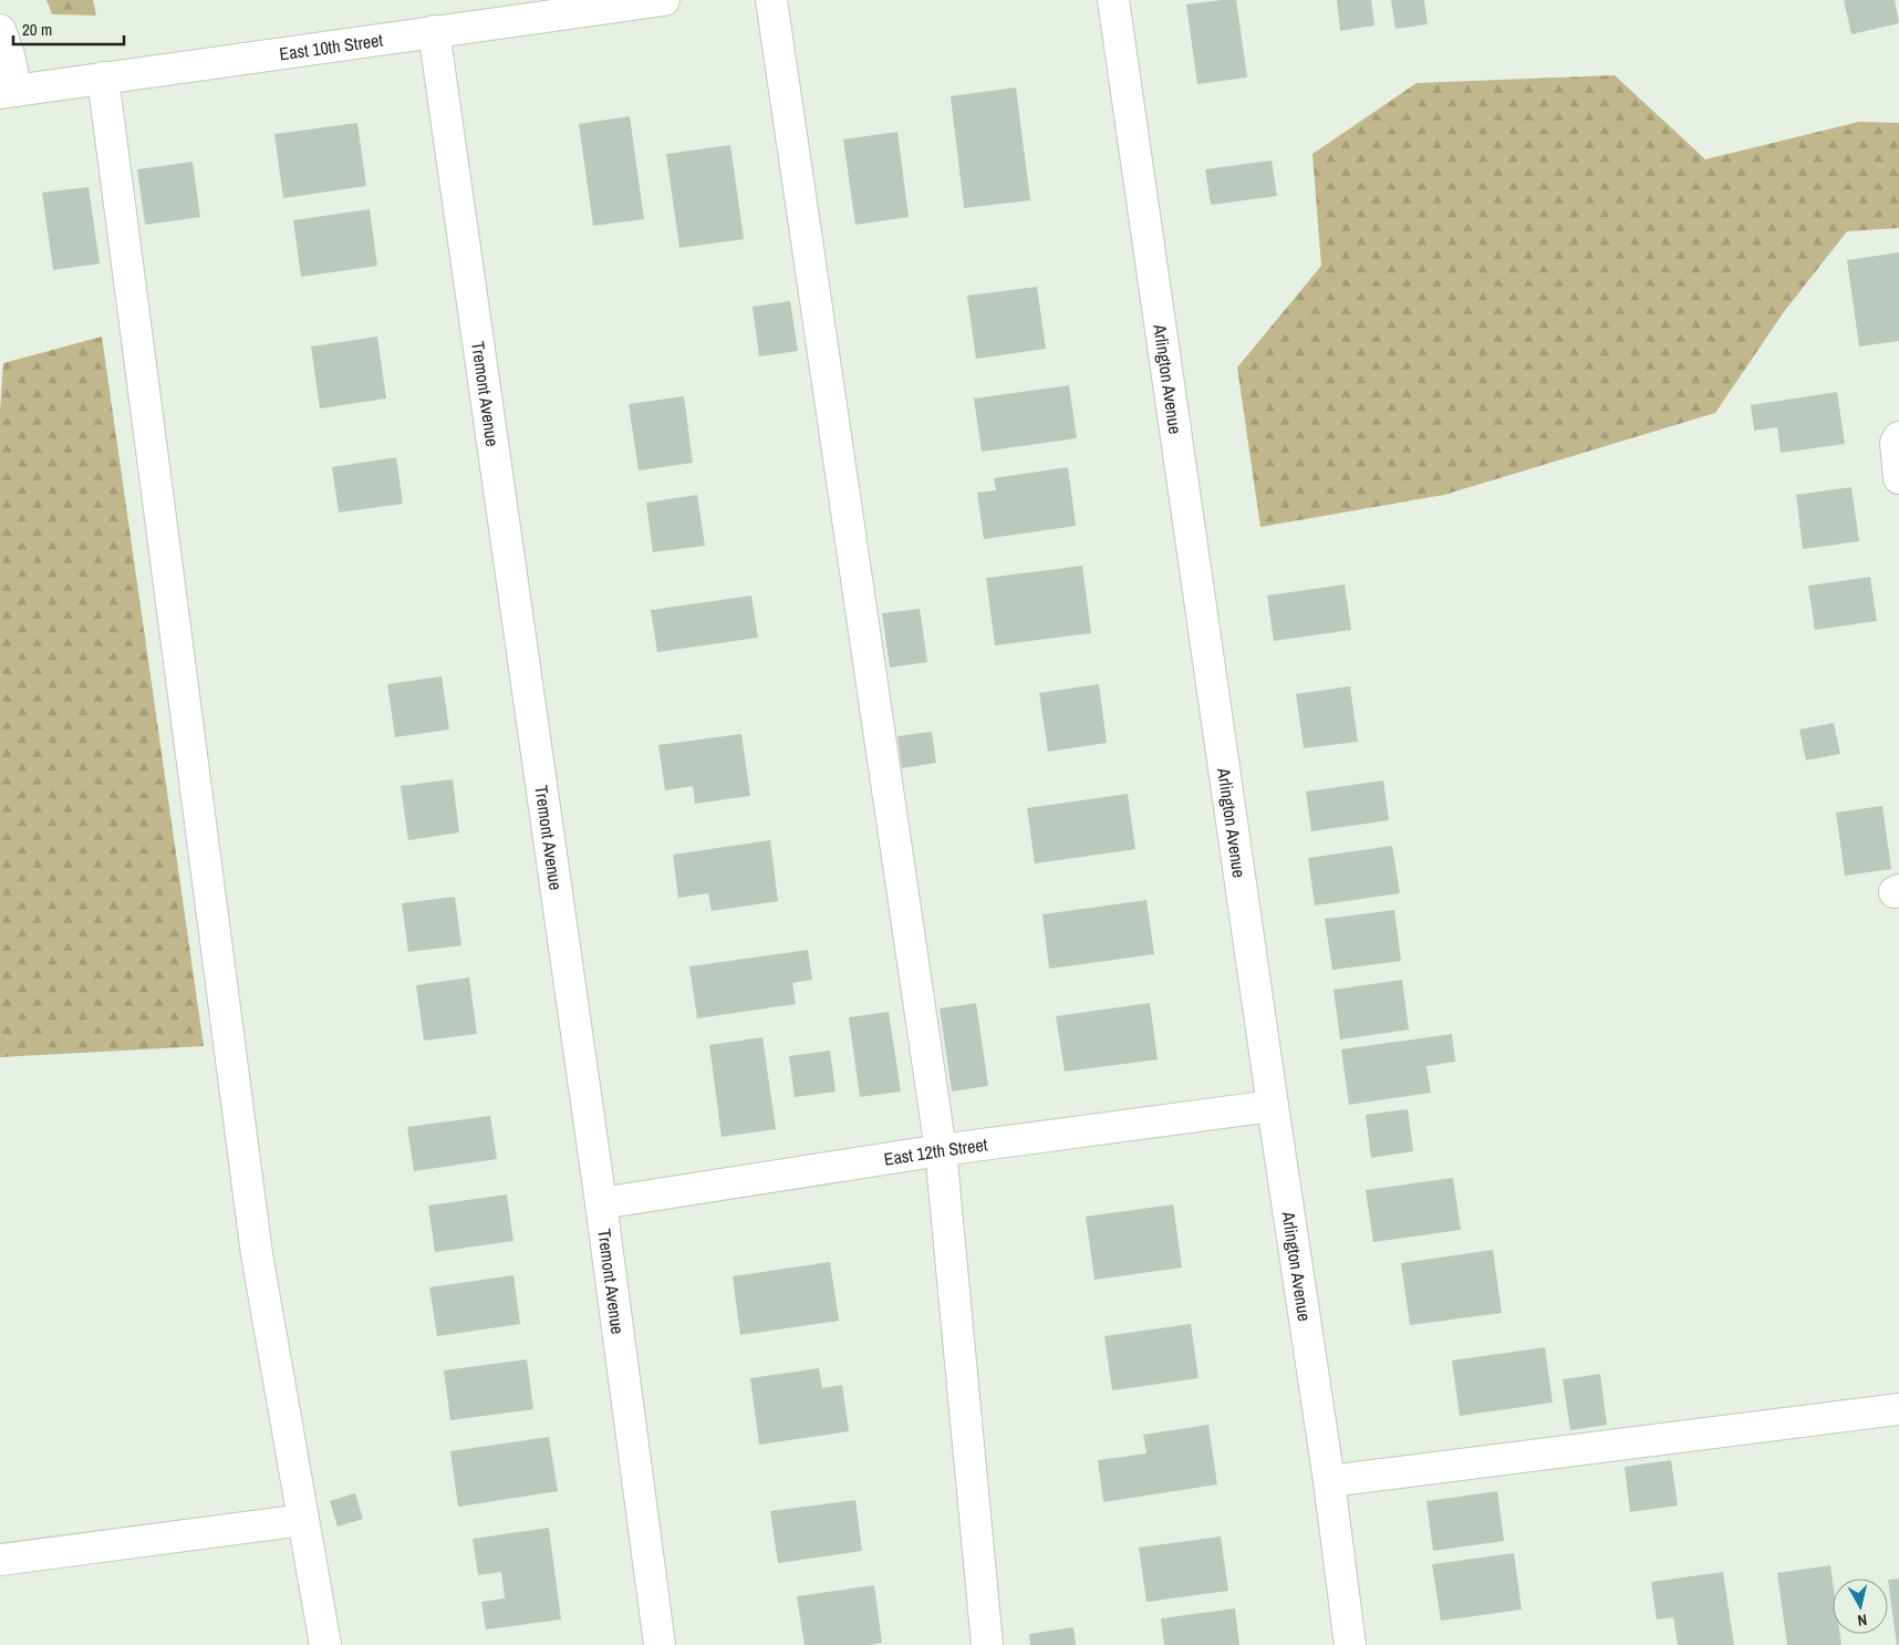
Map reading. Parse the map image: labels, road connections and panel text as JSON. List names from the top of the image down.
{
  "streets": {
    "street": [
      "East 10th Street",
      "Arlington Avenue",
      "Tremont Avenue",
      "East 12th Street"
    ]
  },
  "crossings": [
    ["East 10th Street", "Tremont Avenue"],
    ["Arlington Avenue", "East 12th Street"],
    ["Tremont Avenue", "East 12th Street"]
  ],
  "scale_bar": "20 m",
  "north": "bottom"
}
